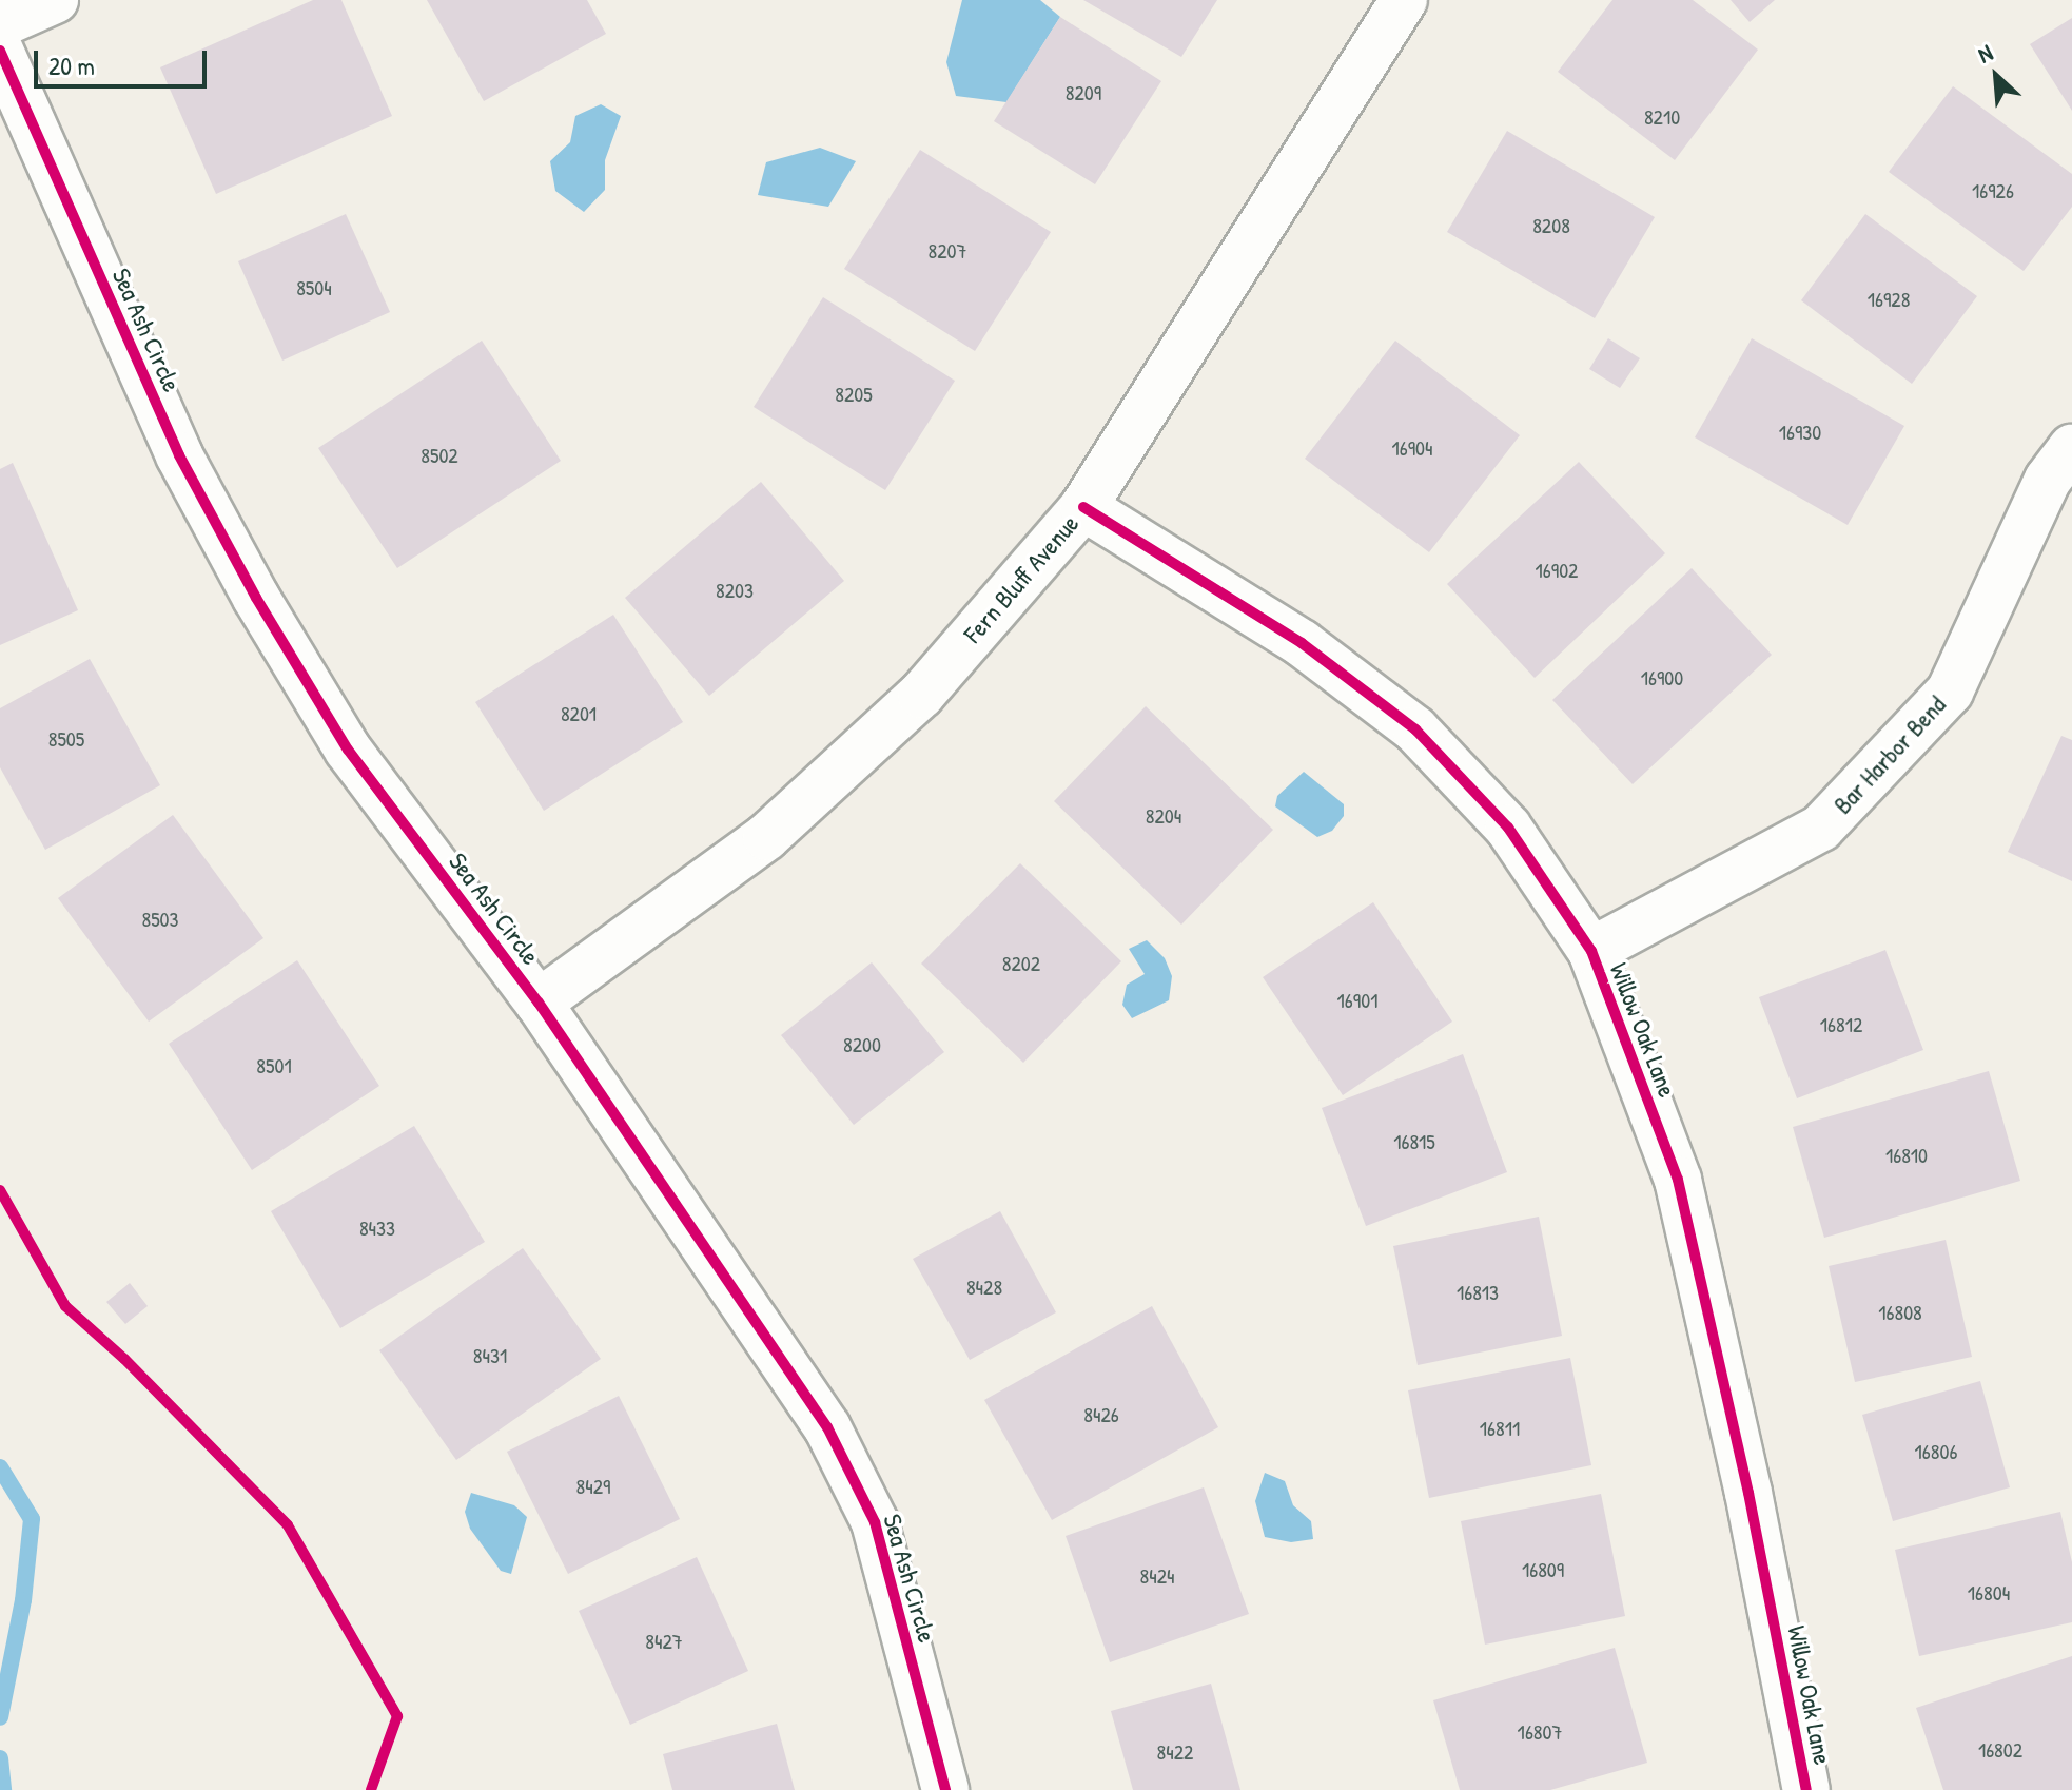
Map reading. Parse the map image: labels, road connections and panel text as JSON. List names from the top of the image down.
{
  "streets": {
    "street": [
      "Sea Ash Circle",
      "Fern Bluff Avenue",
      "Bar Harbor Bend",
      "Willow Oak Lane"
    ]
  },
  "crossings": [
    ["Sea Ash Circle", "Fern Bluff Avenue"],
    ["Fern Bluff Avenue", "Willow Oak Lane"],
    ["Bar Harbor Bend", "Willow Oak Lane"]
  ],
  "house_numbers": [
    "8209",
    "8210",
    "16926",
    "8208",
    "8207",
    "8504",
    "16928",
    "8205",
    "16930",
    "16904",
    "8502",
    "16902",
    "8203",
    "16900",
    "8201",
    "8505",
    "8204",
    "8503",
    "8202",
    "16901",
    "16812",
    "8200",
    "8501",
    "16815",
    "16810",
    "8433",
    "8428",
    "16813",
    "16808",
    "8431",
    "8426",
    "16811",
    "16806",
    "8429",
    "16809",
    "8424",
    "16804",
    "8427",
    "16807",
    "16802",
    "8422"
  ],
  "scale_bar": "20 m",
  "north": "top left"
}
